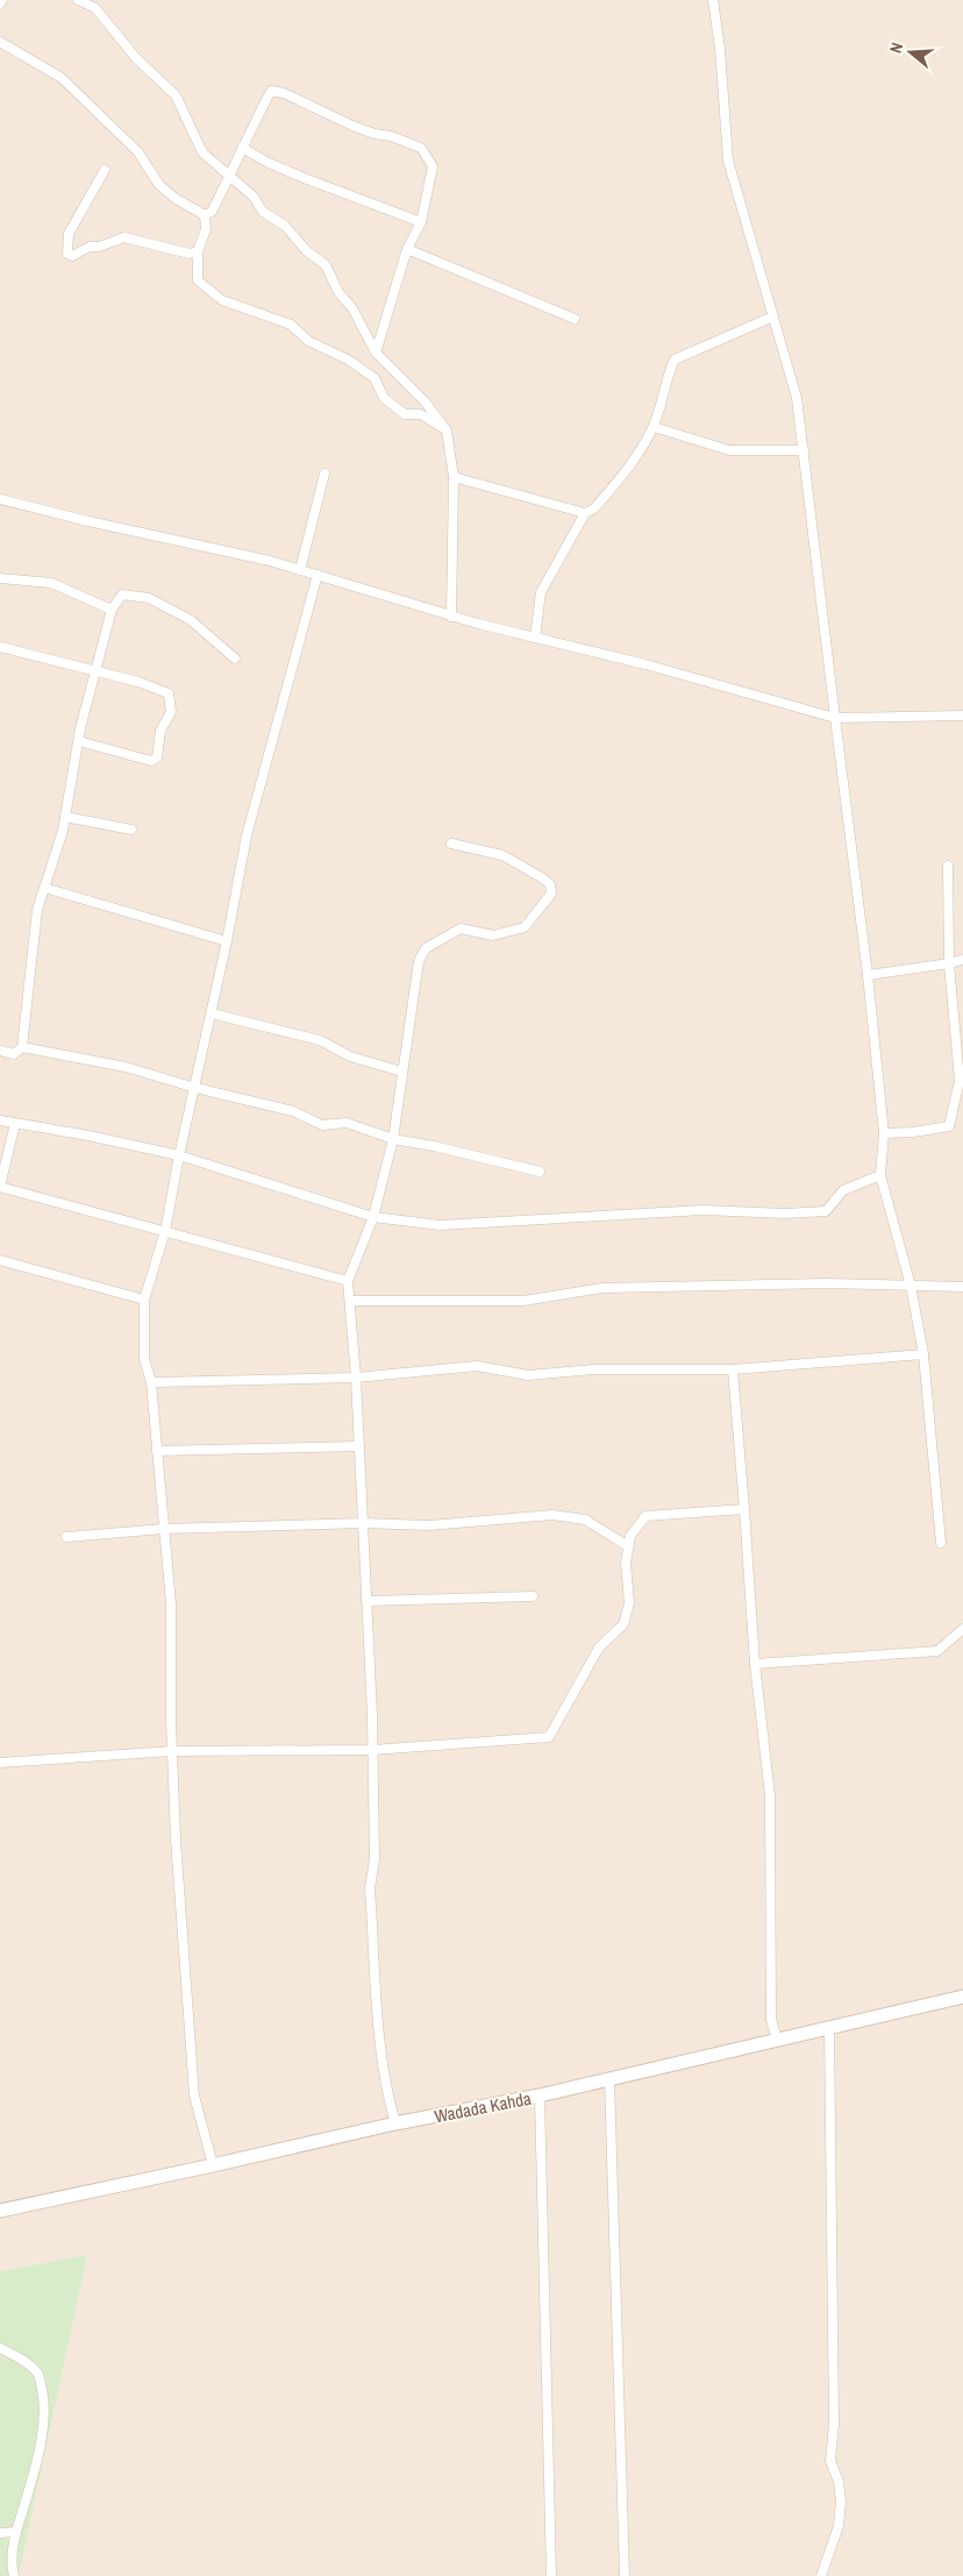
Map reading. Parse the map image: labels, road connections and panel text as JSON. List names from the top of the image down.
{
  "streets": {
    "main road": ["Wadada Kahda"]
  },
  "north": "left"
}
